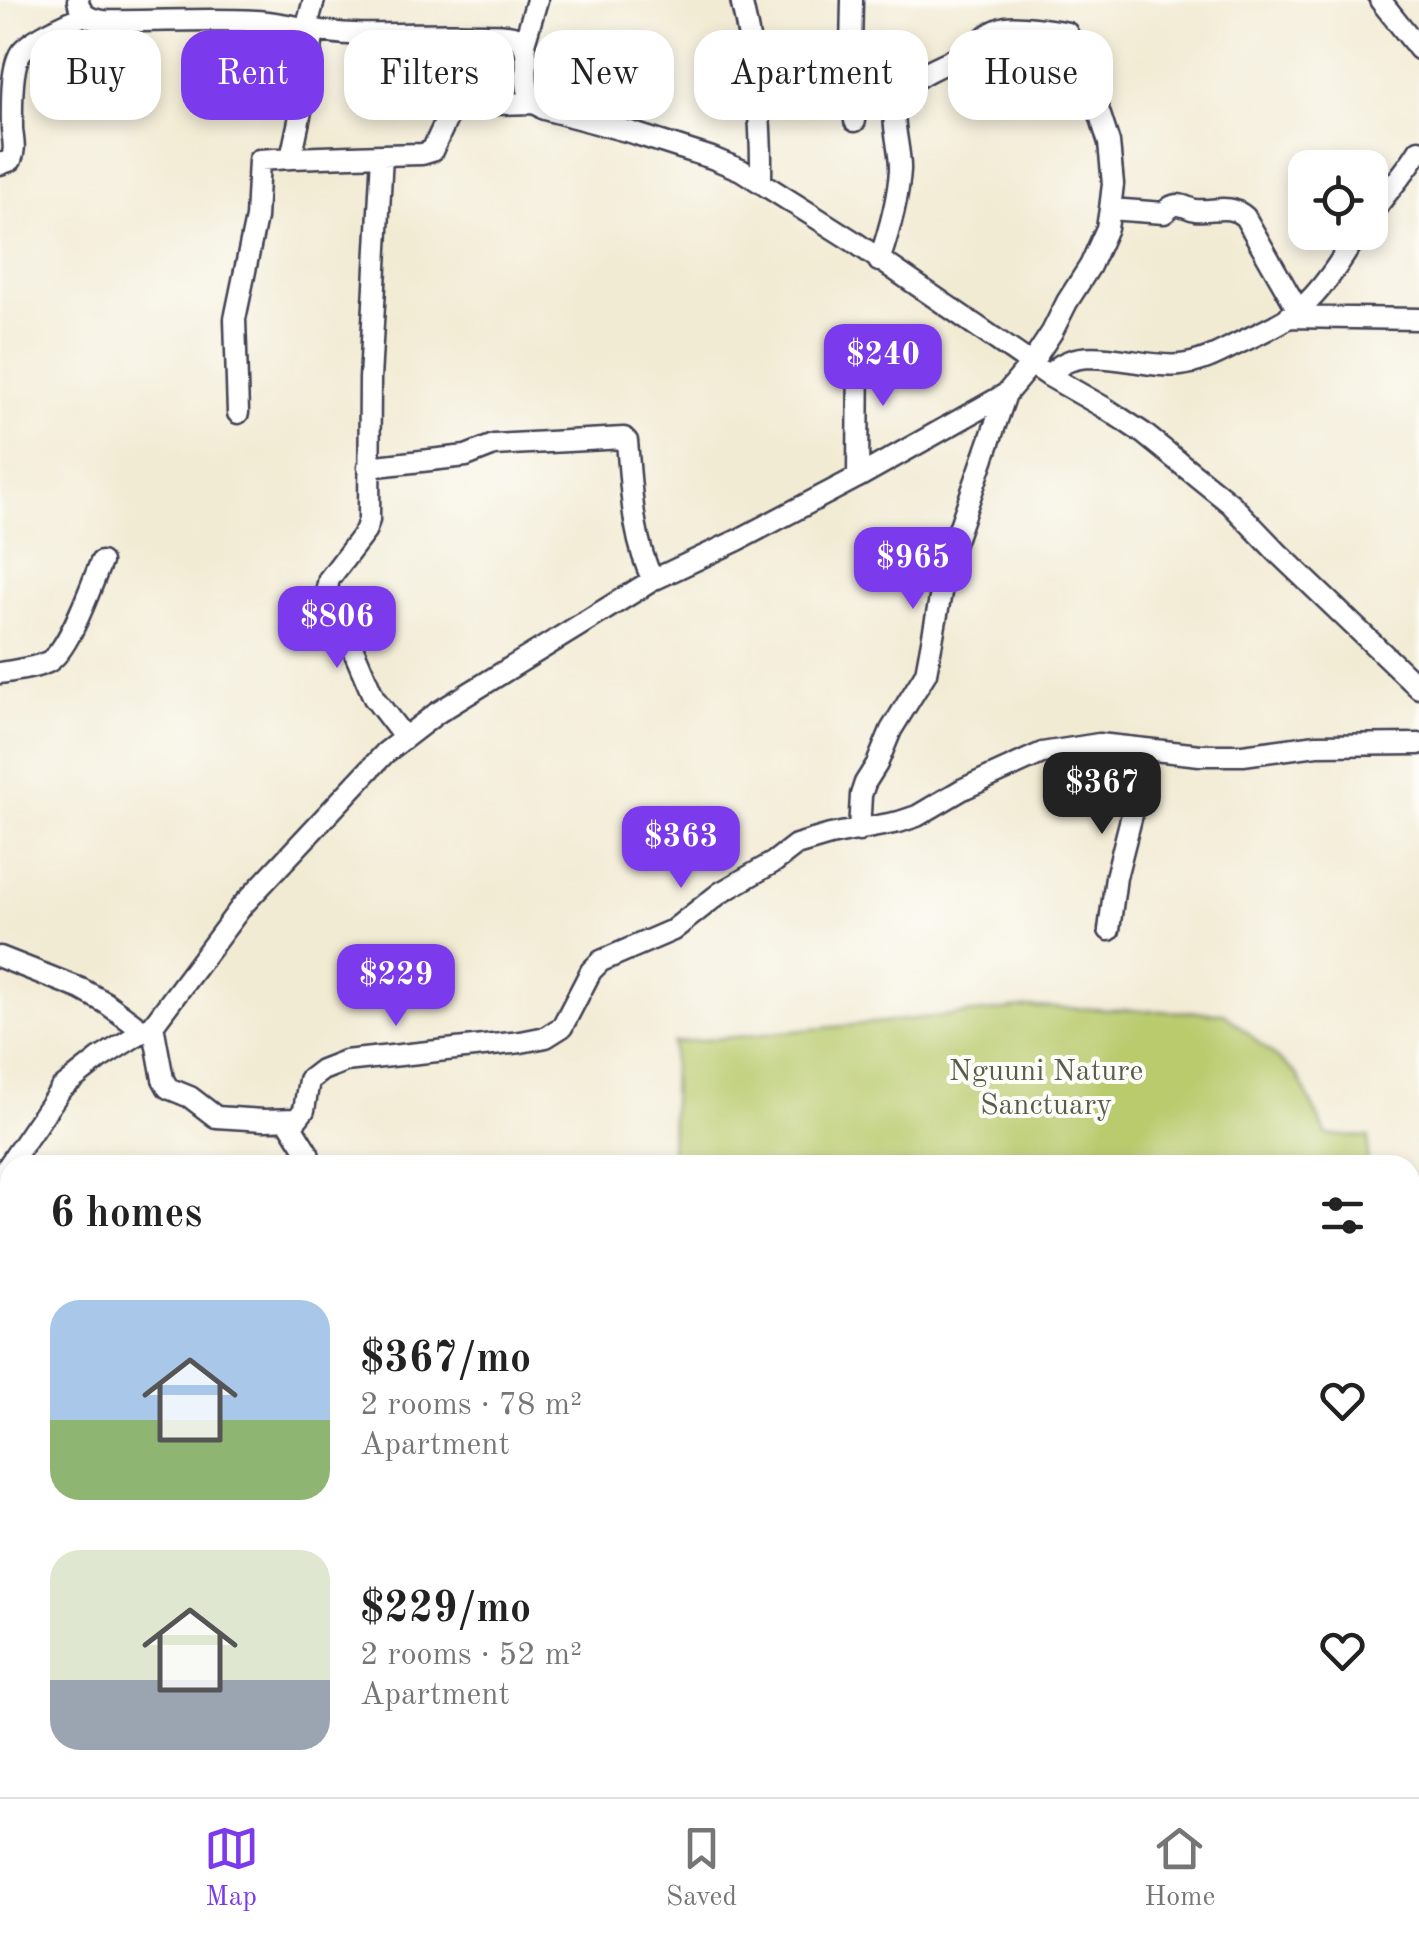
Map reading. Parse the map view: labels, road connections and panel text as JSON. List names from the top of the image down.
{
  "parks": ["Nguuni Nature Sanctuary"],
  "page": {
    "chip": [
      "Buy",
      "Rent",
      "Filters",
      "New",
      "Apartment",
      "House"
    ],
    "price": [
      "$240",
      "$965",
      "$806",
      "$367",
      "$363",
      "$229"
    ],
    "heading": "6 homes",
    "list": [
      {
        "name": "$367/mo",
        "note": "2 rooms · 78 m² · Apartment"
      },
      {
        "name": "$229/mo",
        "note": "2 rooms · 52 m² · Apartment"
      }
    ],
    "tabs": ["Map", "Saved", "Home"]
  }
}
